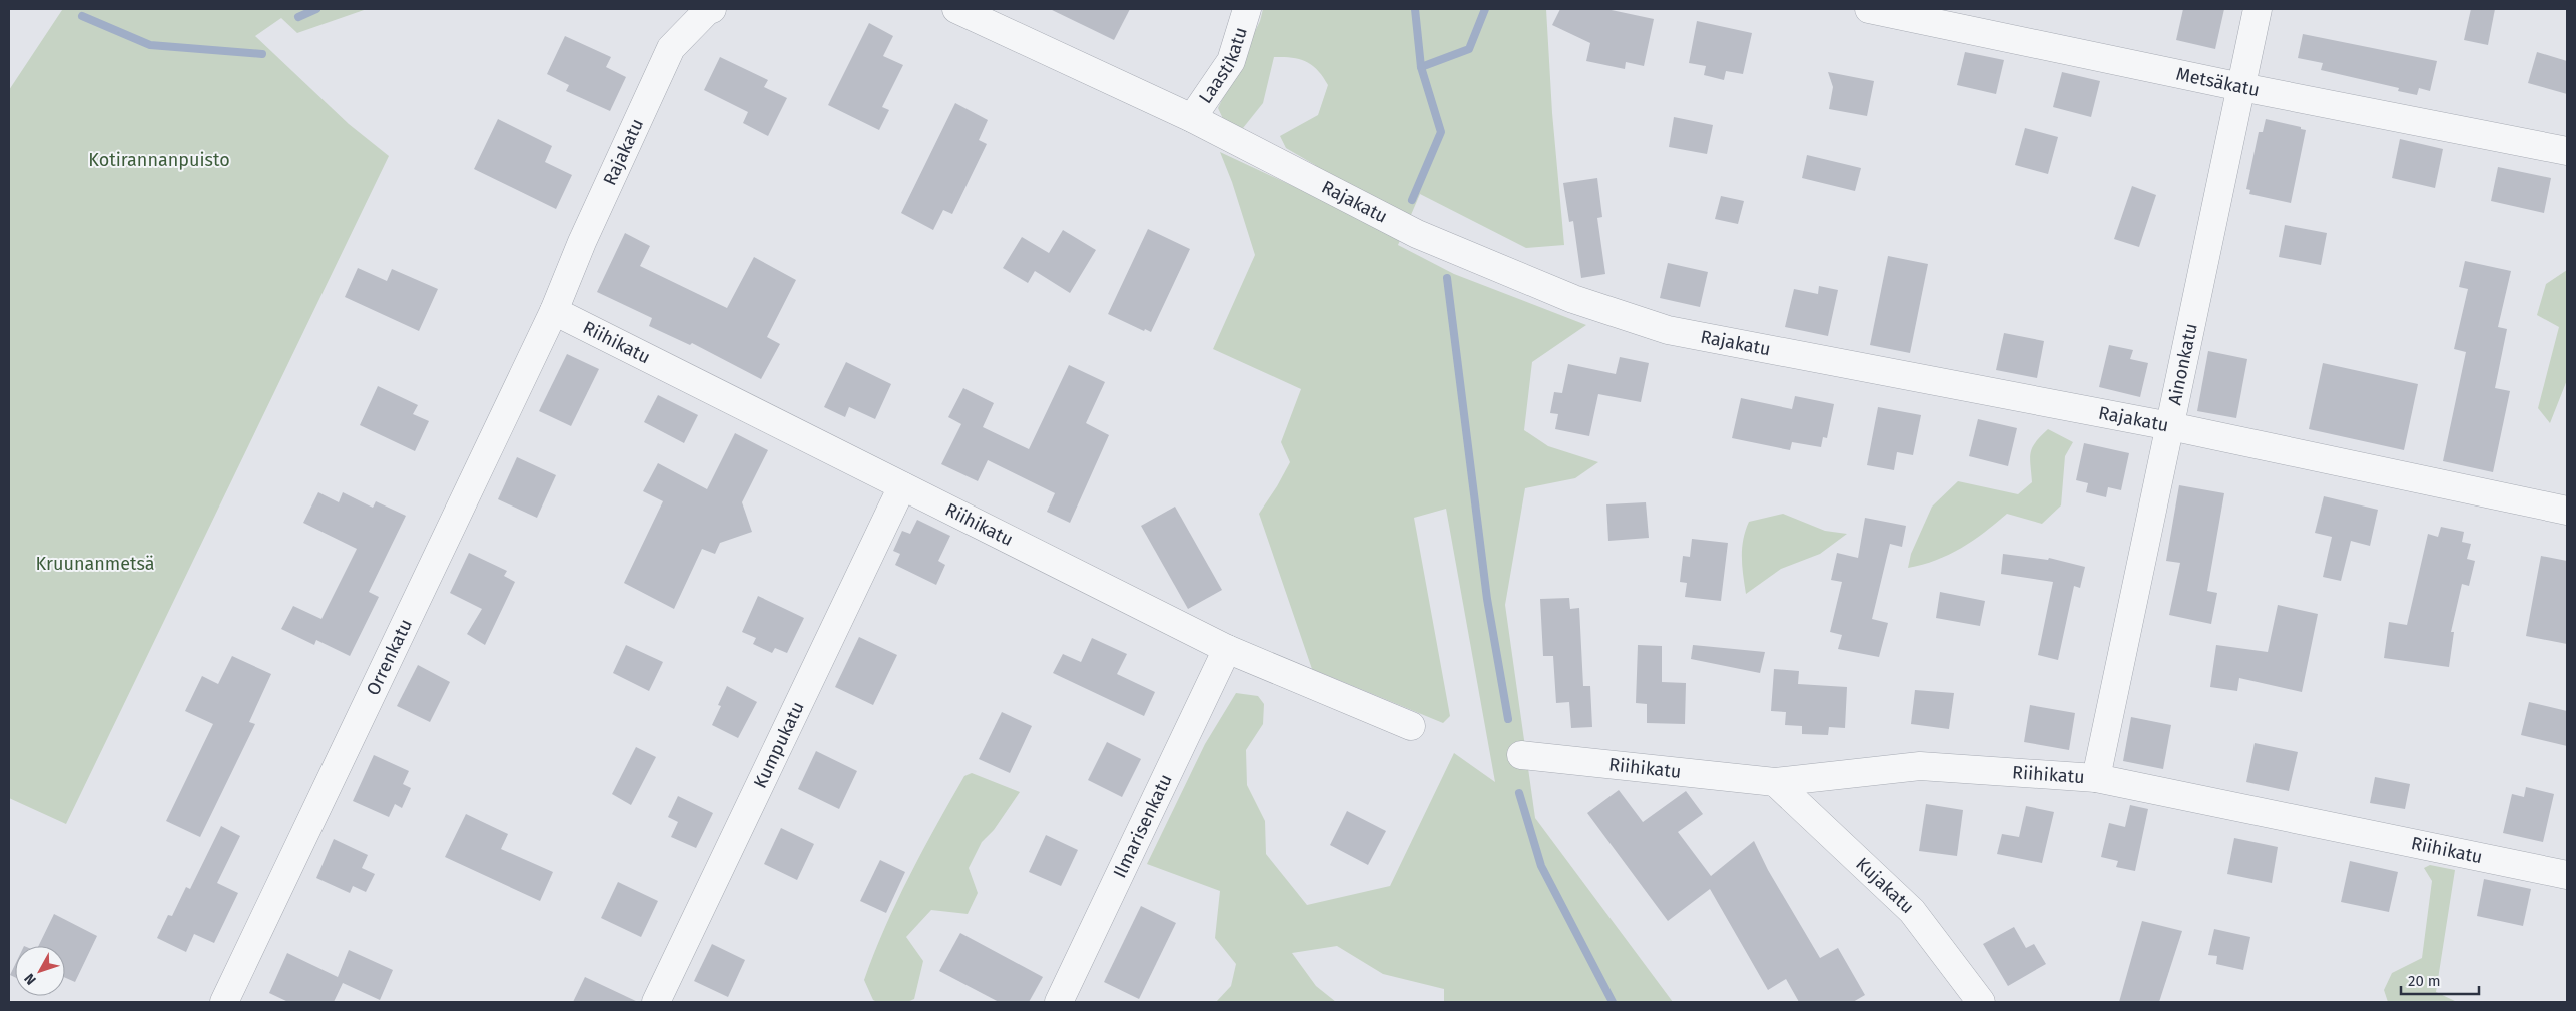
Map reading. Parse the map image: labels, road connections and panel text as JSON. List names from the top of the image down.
{
  "streets": {
    "street": [
      "Laastikatu",
      "Metsäkatu",
      "Rajakatu",
      "Riihikatu",
      "Ainonkatu",
      "Orrenkatu",
      "Kumpukatu",
      "Ilmarisenkatu",
      "Kujakatu"
    ]
  },
  "crossings": [
    ["Laastikatu", "Rajakatu"],
    ["Metsäkatu", "Ainonkatu"],
    ["Rajakatu", "Riihikatu"],
    ["Rajakatu", "Ainonkatu"],
    ["Rajakatu", "Orrenkatu"],
    ["Riihikatu", "Ainonkatu"],
    ["Riihikatu", "Orrenkatu"],
    ["Riihikatu", "Kumpukatu"],
    ["Riihikatu", "Ilmarisenkatu"],
    ["Riihikatu", "Kujakatu"]
  ],
  "parks": ["Kotirannanpuisto", "Kruunanmetsä"],
  "scale_bar": "20 m",
  "north": "bottom left"
}
